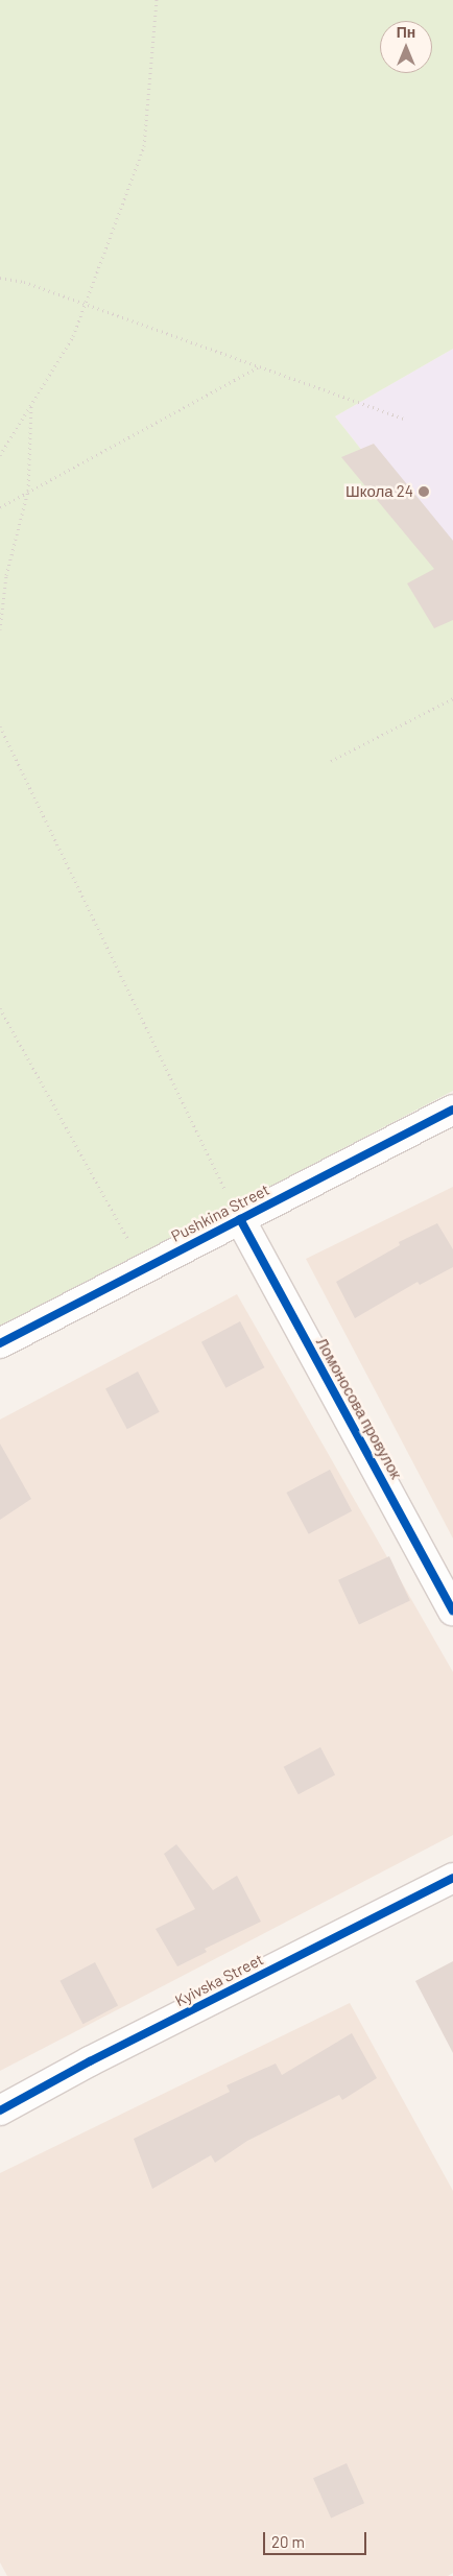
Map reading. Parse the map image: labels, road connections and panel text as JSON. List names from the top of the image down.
{
  "streets": {
    "street": ["Pushkina Street", "Ломоносова провулок", "Kyivska Street"]
  },
  "crossings": [
    ["Pushkina Street", "Ломоносова провулок"]
  ],
  "places": ["Школа 24"],
  "scale_bar": "20 m",
  "north": "top"
}
